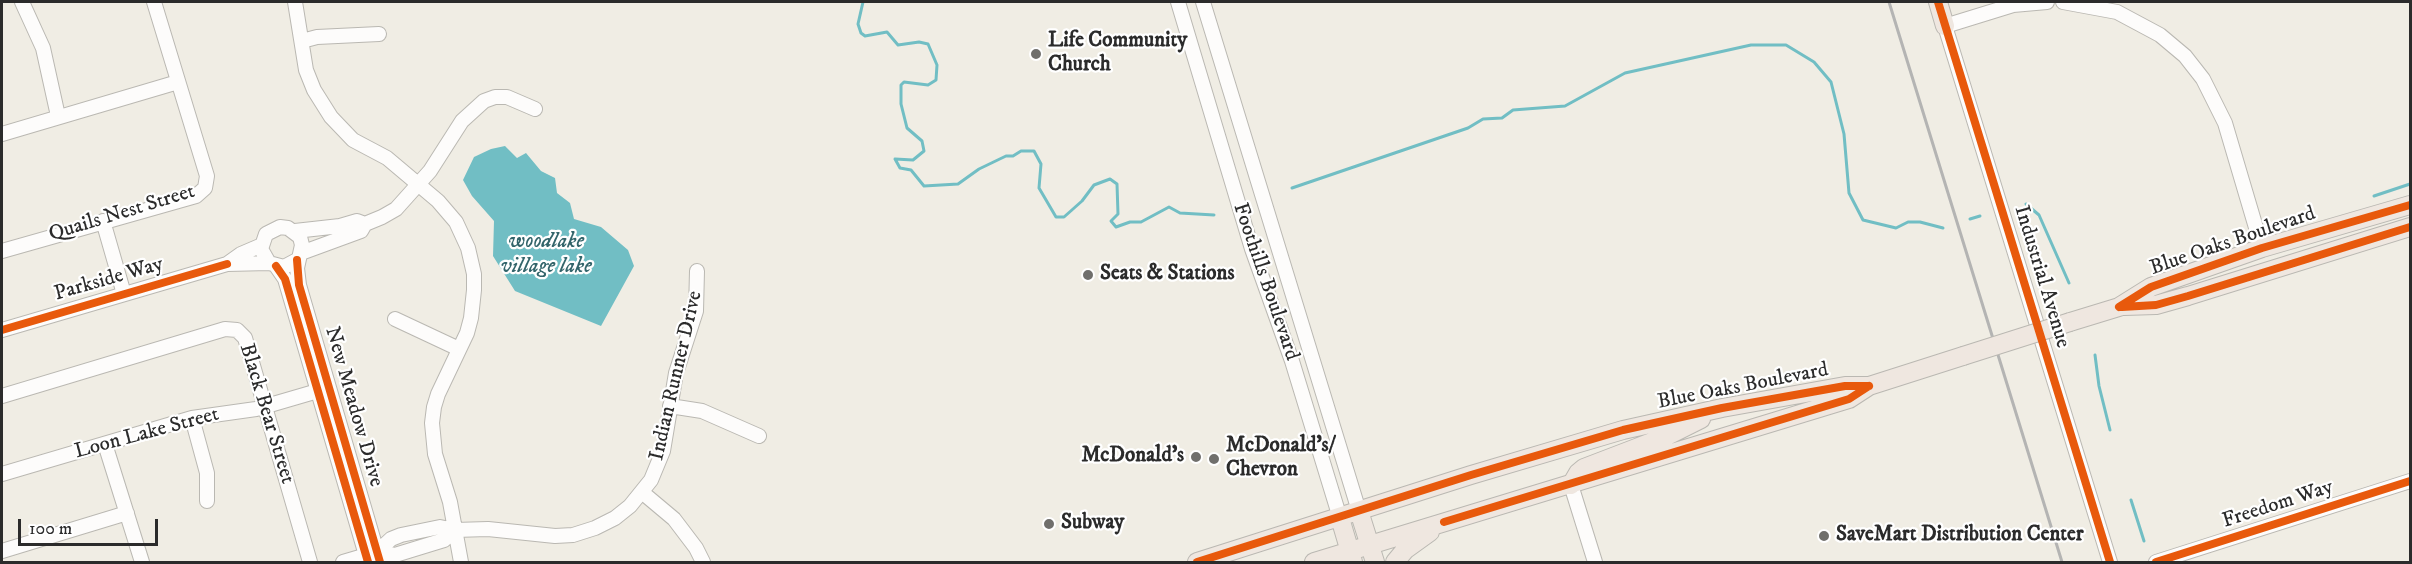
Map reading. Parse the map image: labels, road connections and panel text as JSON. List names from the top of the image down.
{
  "streets": {
    "main road": ["Blue Oaks Boulevard", "Industrial Avenue", "Foothills Boulevard"],
    "street": [
      "Quails Nest Street",
      "Parkside Way",
      "Indian Runner Drive",
      "New Meadow Drive",
      "Black Bear Street",
      "Loon Lake Street",
      "Freedom Way"
    ]
  },
  "crossings": [
    ["Blue Oaks Boulevard", "Foothills Boulevard"],
    ["Parkside Way", "New Meadow Drive"],
    ["Indian Runner Drive", "New Meadow Drive"],
    ["New Meadow Drive", "Loon Lake Street"],
    ["Black Bear Street", "Loon Lake Street"]
  ],
  "water": ["woodlake village lake"],
  "places": [
    "Life Community Church",
    "Seats & Stations",
    "McDonald's",
    "McDonald's/ Chevron",
    "Subway",
    "SaveMart Distribution Center"
  ],
  "scale_bar": "100 m"
}
